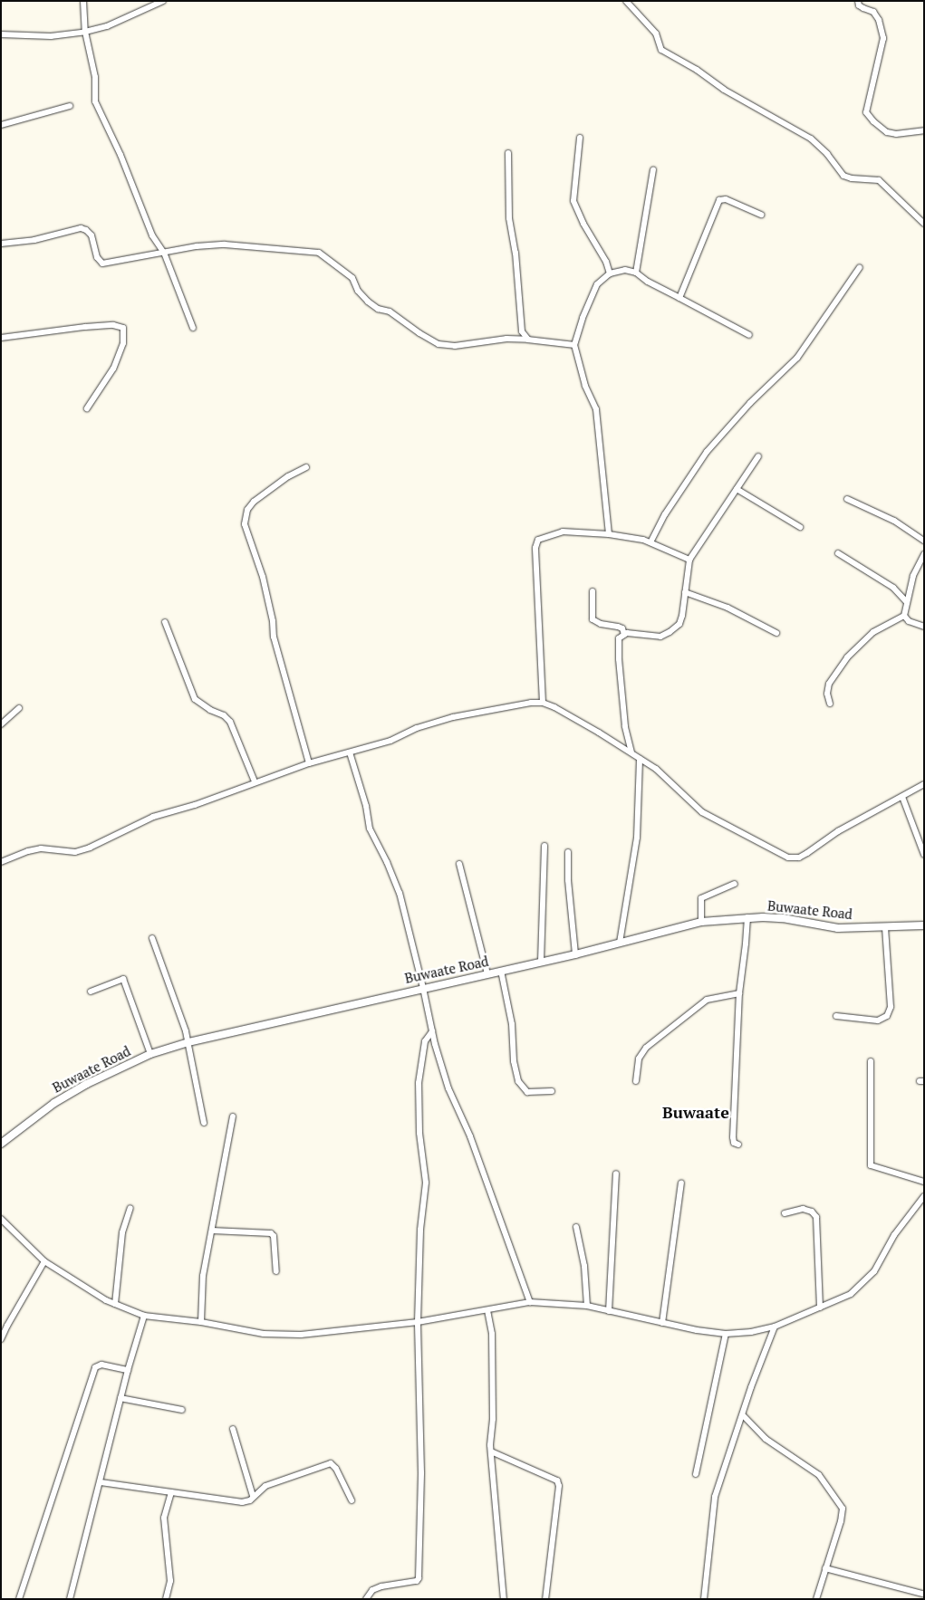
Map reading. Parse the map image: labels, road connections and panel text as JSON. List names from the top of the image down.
{
  "streets": {
    "street": ["Buwaate Road"]
  },
  "districts": ["Buwaate"]
}
